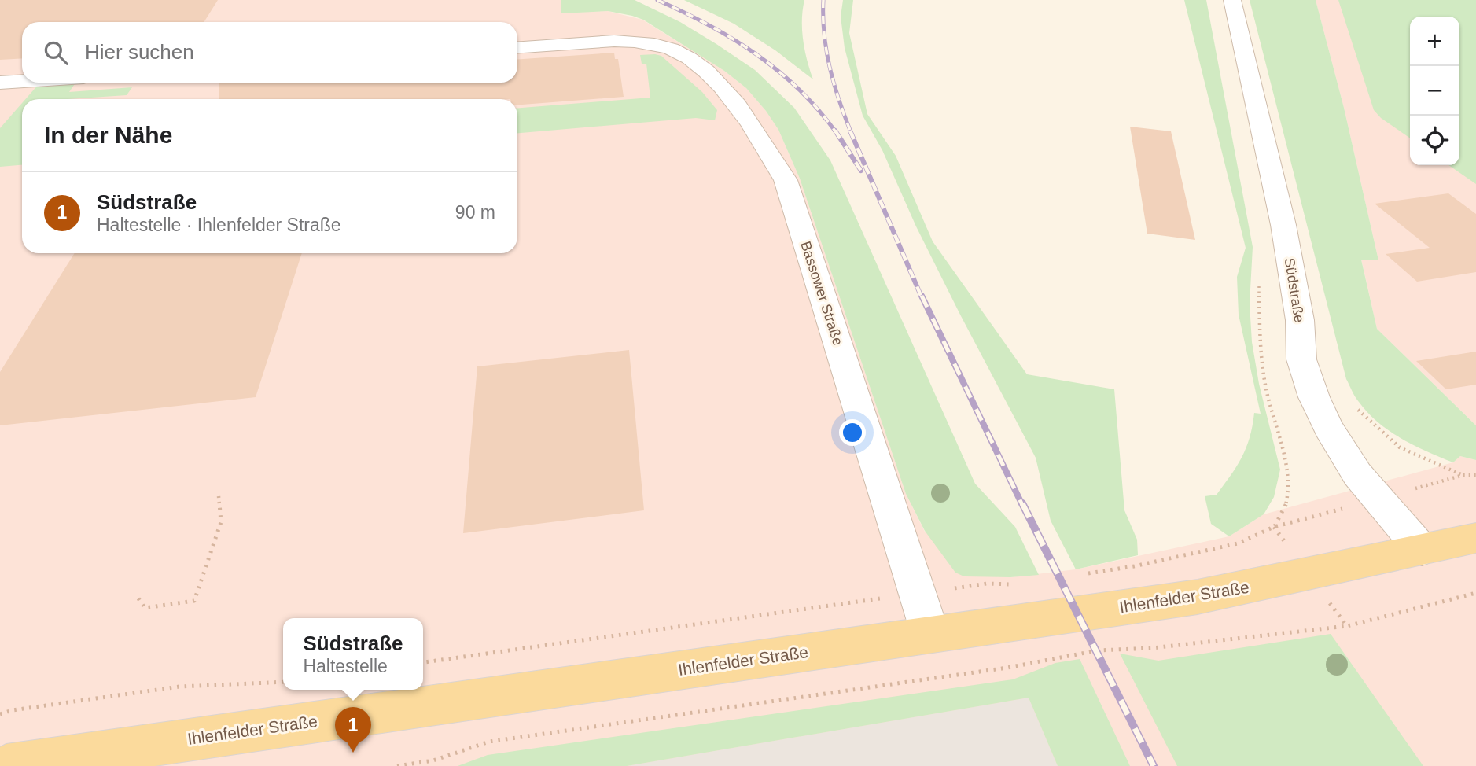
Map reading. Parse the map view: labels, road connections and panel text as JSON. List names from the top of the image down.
{
  "streets": {
    "main road": ["Ihlenfelder Straße"],
    "street": ["Südstraße", "Bassower Straße"]
  },
  "crossings": [
    ["Südstraße", "Ihlenfelder Straße"],
    ["Bassower Straße", "Ihlenfelder Straße"]
  ],
  "page": {
    "map_buttons": ["+", "−"],
    "search": "Hier suchen",
    "heading": "In der Nähe",
    "list": [
      {
        "mark": "1",
        "name": "Südstraße",
        "note": "Haltestelle · Ihlenfelder Straße",
        "value": "90 m"
      }
    ],
    "popup": ["Südstraße", "Haltestelle"],
    "pins": "1"
  }
}
